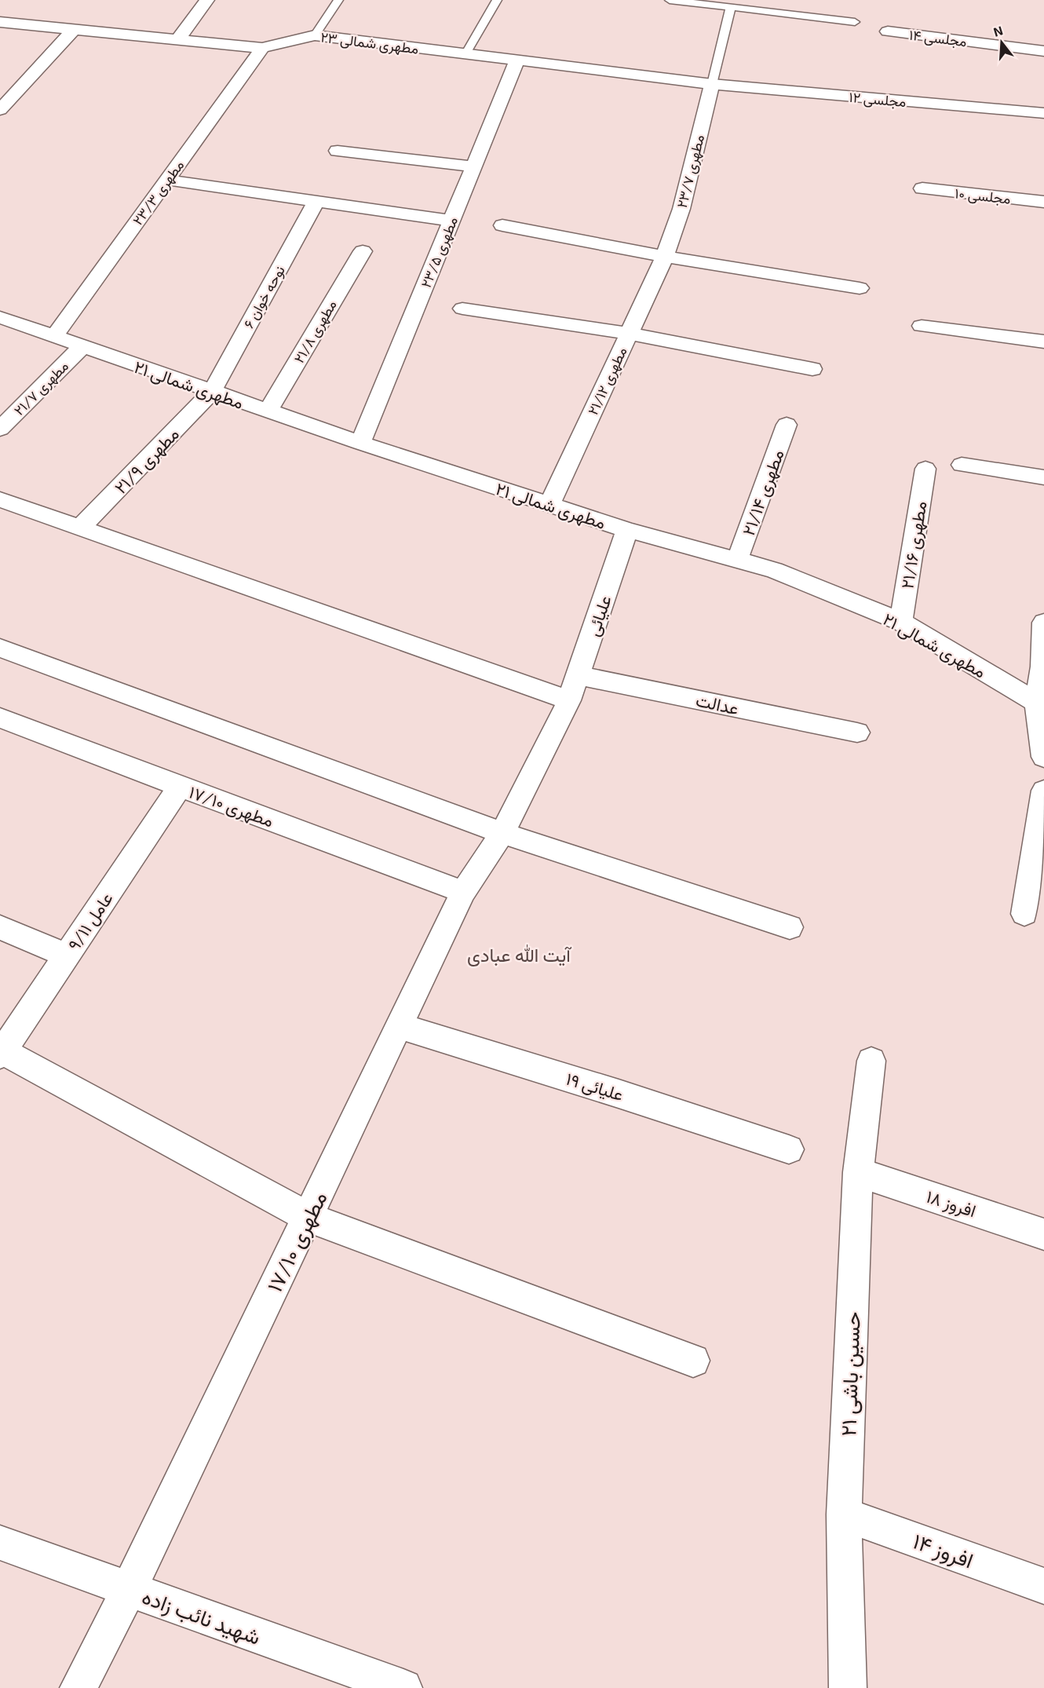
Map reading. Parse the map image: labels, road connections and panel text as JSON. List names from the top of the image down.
{
  "streets": {
    "street": [
      "مجلسی ۱۴",
      "مطهری شمالی ۲۳",
      "مجلسی ۱۲",
      "مطهری ۲۳/۷",
      "مطهری ۲۳/۳",
      "مجلسی ۱۰",
      "مطهری ۲۳/۵",
      "نوحه خوان ۶",
      "مطهری ۲۱/۸",
      "مطهری ۲۱/۱۲",
      "مطهری شمالی ۲۱",
      "مطهری ۲۱/۷",
      "مطهری ۲۱/۹",
      "مطهری ۲۱/۱۴",
      "مطهری ۲۱/۱۶",
      "علیائی",
      "عدالت",
      "مطهری ۱۷/۱۰",
      "عامل ۹/۱۱",
      "علیائی ۱۹",
      "افروز ۱۸",
      "حسین باشی ۲۱",
      "افروز ۱۴",
      "شهید نائب زاده"
    ]
  },
  "crossings": [
    ["مطهری شمالی ۲۳", "مجلسی ۱۲"],
    ["مطهری شمالی ۲۳", "مطهری ۲۳/۷"],
    ["مطهری شمالی ۲۳", "مطهری ۲۳/۳"],
    ["مطهری شمالی ۲۳", "مطهری ۲۳/۵"],
    ["مجلسی ۱۲", "مطهری ۲۳/۷"],
    ["مطهری ۲۳/۷", "مطهری ۲۱/۱۲"],
    ["مطهری ۲۳/۳", "مطهری شمالی ۲۱"],
    ["مطهری ۲۳/۵", "مطهری شمالی ۲۱"],
    ["نوحه خوان ۶", "مطهری شمالی ۲۱"],
    ["نوحه خوان ۶", "مطهری ۲۱/۹"],
    ["مطهری ۲۱/۸", "مطهری شمالی ۲۱"],
    ["مطهری ۲۱/۱۲", "مطهری شمالی ۲۱"],
    ["مطهری شمالی ۲۱", "مطهری ۲۱/۷"],
    ["مطهری شمالی ۲۱", "مطهری ۲۱/۹"],
    ["مطهری شمالی ۲۱", "مطهری ۲۱/۱۴"],
    ["مطهری شمالی ۲۱", "مطهری ۲۱/۱۶"],
    ["مطهری شمالی ۲۱", "علیائی"],
    ["مطهری ۲۱/۹", "عدالت"],
    ["علیائی", "عدالت"],
    ["علیائی", "مطهری ۱۷/۱۰"],
    ["عدالت", "مطهری ۱۷/۱۰"],
    ["مطهری ۱۷/۱۰", "عامل ۹/۱۱"],
    ["مطهری ۱۷/۱۰", "علیائی ۱۹"],
    ["مطهری ۱۷/۱۰", "شهید نائب زاده"],
    ["افروز ۱۸", "حسین باشی ۲۱"],
    ["حسین باشی ۲۱", "افروز ۱۴"]
  ],
  "districts": ["آیت الله عبادی"],
  "north": "top"
}
